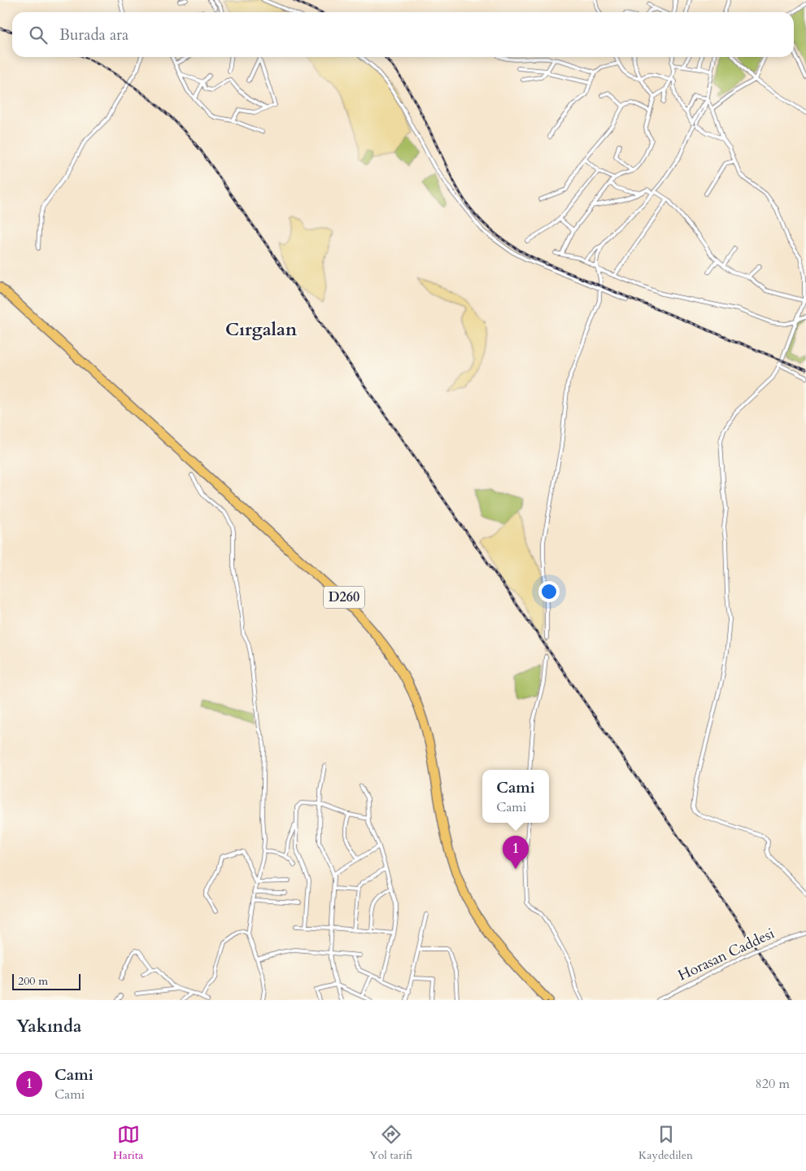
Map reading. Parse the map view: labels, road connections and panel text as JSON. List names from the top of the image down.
{
  "streets": {
    "highway": ["D260"],
    "street": ["Horasan Caddesi"]
  },
  "districts": ["Cırgalan"],
  "scale_bar": "200 m",
  "page": {
    "search": "Burada ara",
    "popup": ["Cami", "Cami"],
    "pins": "1",
    "scale": "200 m",
    "heading": "Yakında",
    "list": [
      {
        "mark": "1",
        "name": "Cami",
        "note": "Cami",
        "value": "820 m"
      }
    ],
    "nav": ["Harita", "Yol tarifi", "Kaydedilen"]
  }
}
